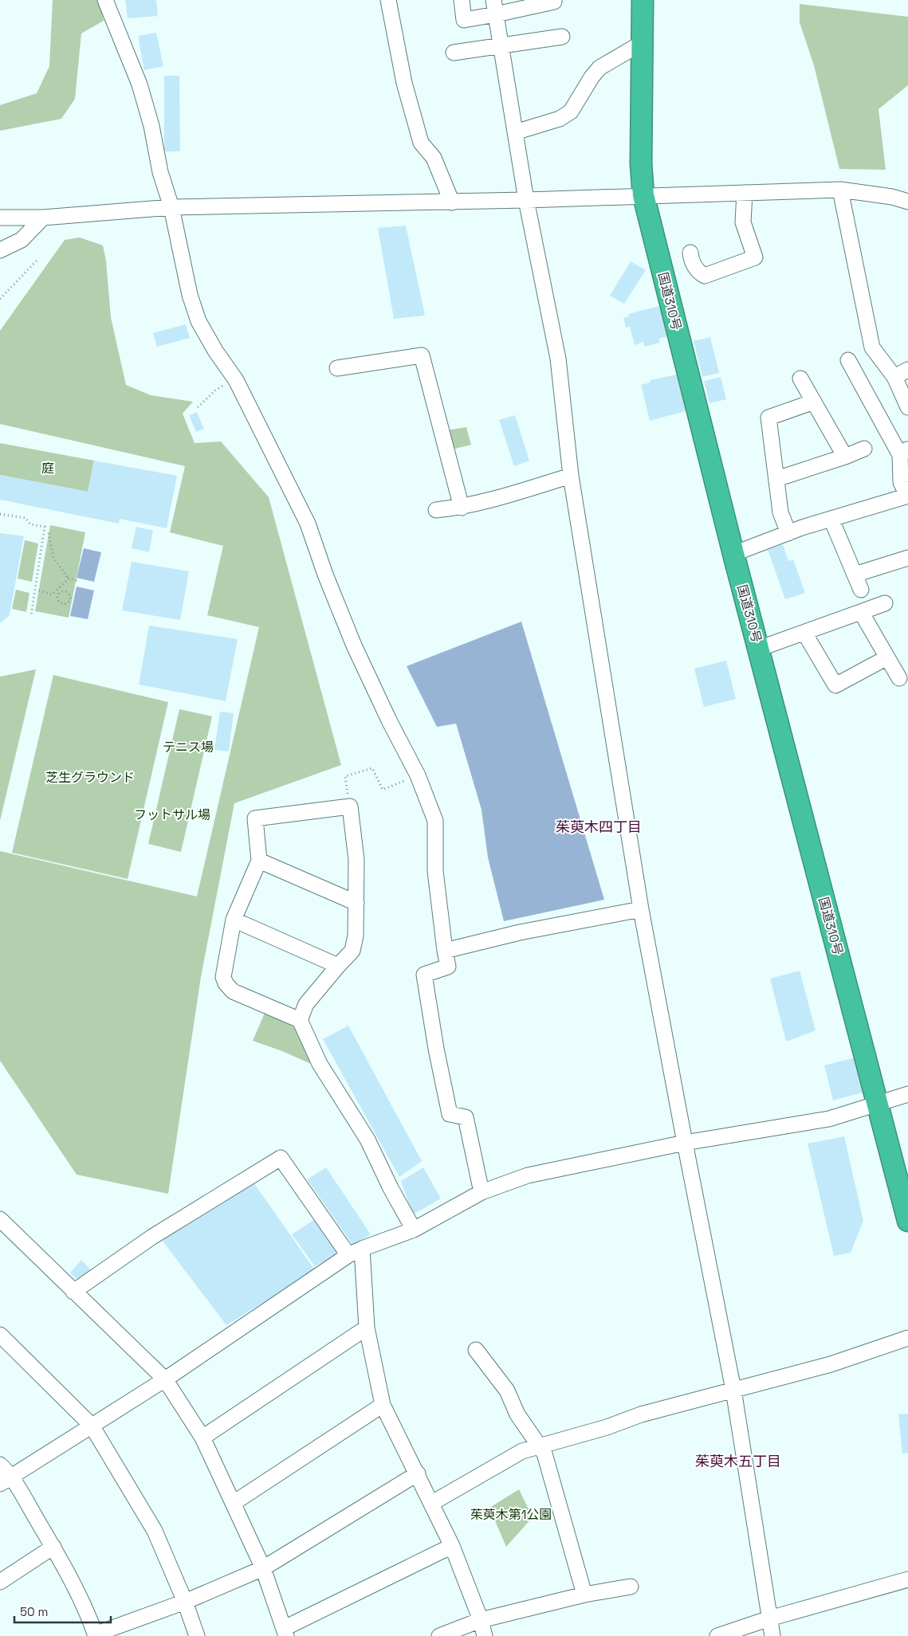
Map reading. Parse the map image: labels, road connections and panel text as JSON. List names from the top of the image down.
{
  "streets": {
    "highway": ["国道310号"]
  },
  "districts": ["茱萸木四丁目", "茱萸木五丁目"],
  "parks": [
    "庭",
    "テニス場",
    "芝生グラウンド",
    "フットサル場",
    "茱萸木第1公園"
  ],
  "scale_bar": "50 m"
}
